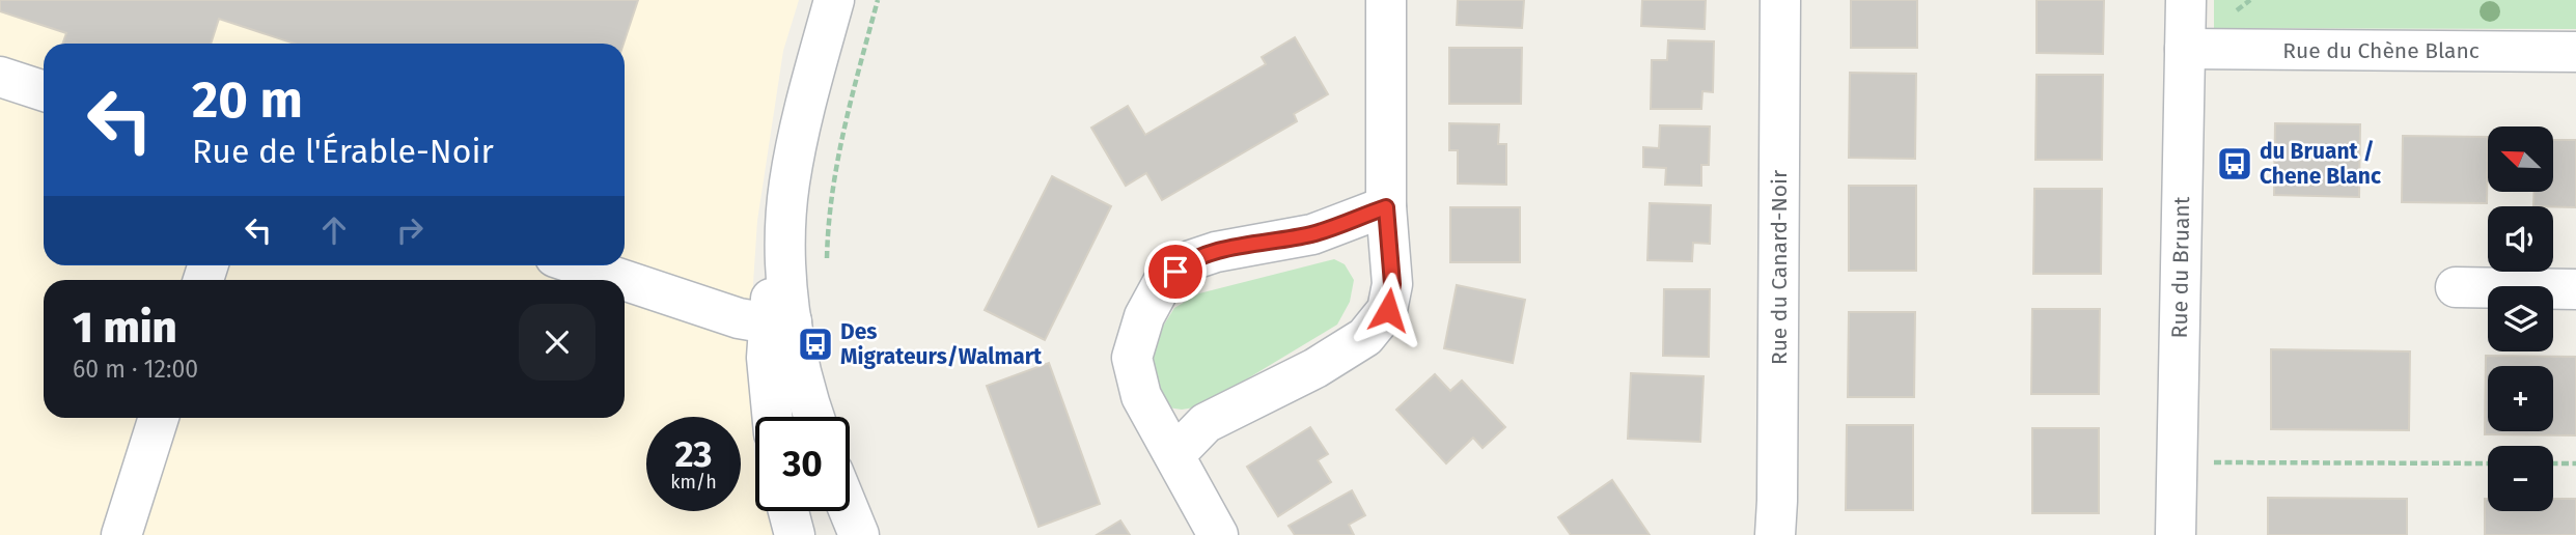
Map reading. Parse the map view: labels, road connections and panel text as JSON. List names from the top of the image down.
{
  "streets": {
    "street": ["Rue du Chène Blanc", "Rue du Canard-Noir", "Rue du Bruant"]
  },
  "crossings": [
    ["Rue du Chène Blanc", "Rue du Bruant"]
  ],
  "places": {
    "bus stop": ["du Bruant / Chene Blanc", "Des Migrateurs/Walmart"]
  },
  "north": "top left",
  "page": {
    "turn": ["20 m", "Rue de l'Érable-Noir"],
    "map_buttons": ["+", "−"],
    "heading": ["1 min", "60 m · 12:00"],
    "speed": "23 km/h",
    "limit": "30"
  }
}
